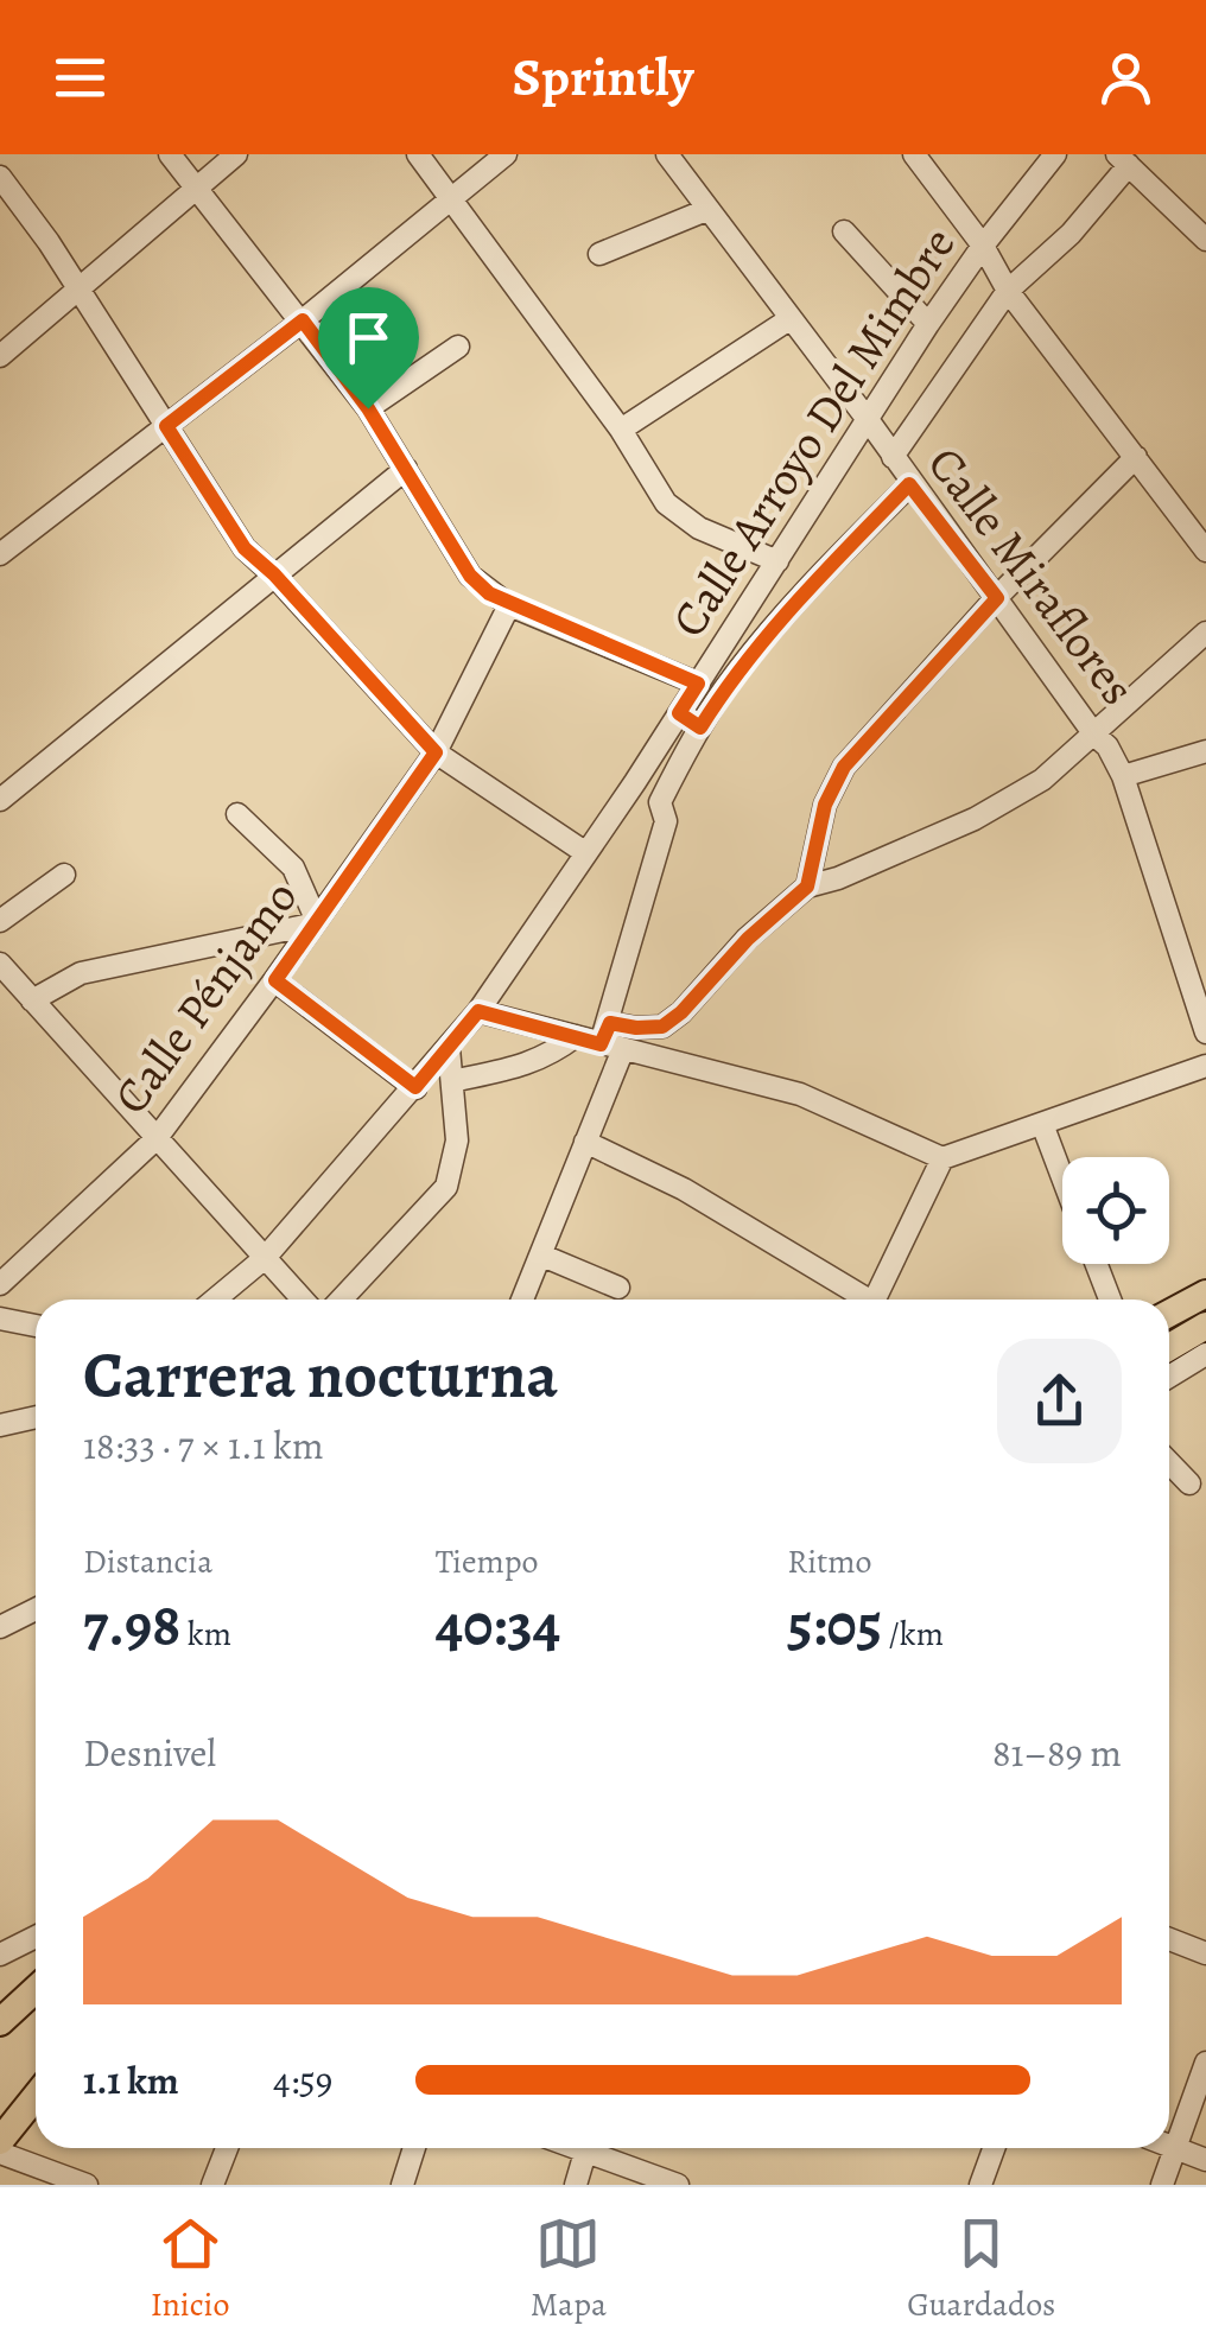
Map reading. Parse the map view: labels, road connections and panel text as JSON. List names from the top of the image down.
{
  "streets": {
    "street": ["Calle Arroyo Del Mimbre", "Calle Miraflores", "Calle Pénjamo"]
  },
  "crossings": [
    ["Calle Arroyo Del Mimbre", "Calle Miraflores"]
  ],
  "page": {
    "header": "Sprintly",
    "heading": ["Carrera nocturna", "18:33 · 7 × 1.1 km"],
    "stats": [
      ["Distancia", "7.98 km"],
      ["Tiempo", "40:34"],
      ["Ritmo", "5:05 /km"]
    ],
    "chart": ["Desnivel", "81–89 m"],
    "list": [
      {
        "name": "1.1 km",
        "note": "4:59"
      }
    ],
    "tabs": ["Inicio", "Mapa", "Guardados"]
  }
}
